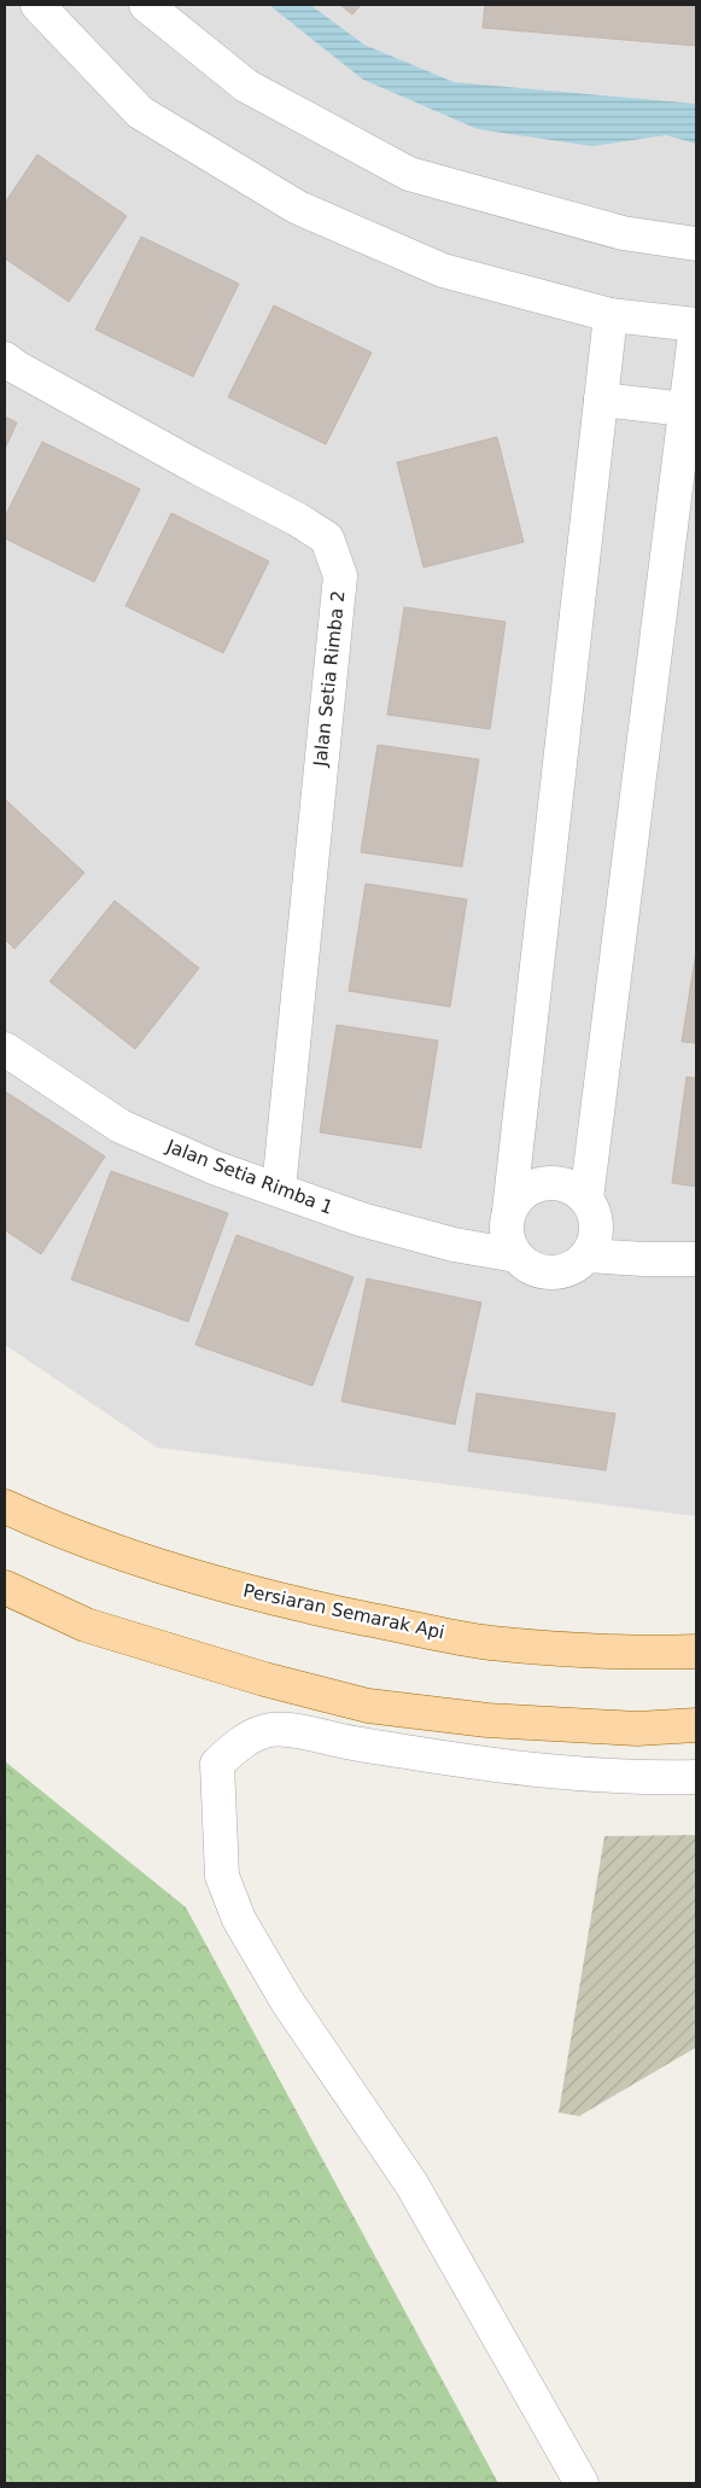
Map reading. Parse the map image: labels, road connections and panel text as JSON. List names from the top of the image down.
{
  "streets": {
    "main road": ["Persiaran Semarak Api"],
    "street": ["Jalan Setia Rimba 2", "Jalan Setia Rimba 1"]
  },
  "crossings": [
    ["Jalan Setia Rimba 2", "Jalan Setia Rimba 1"]
  ]
}
